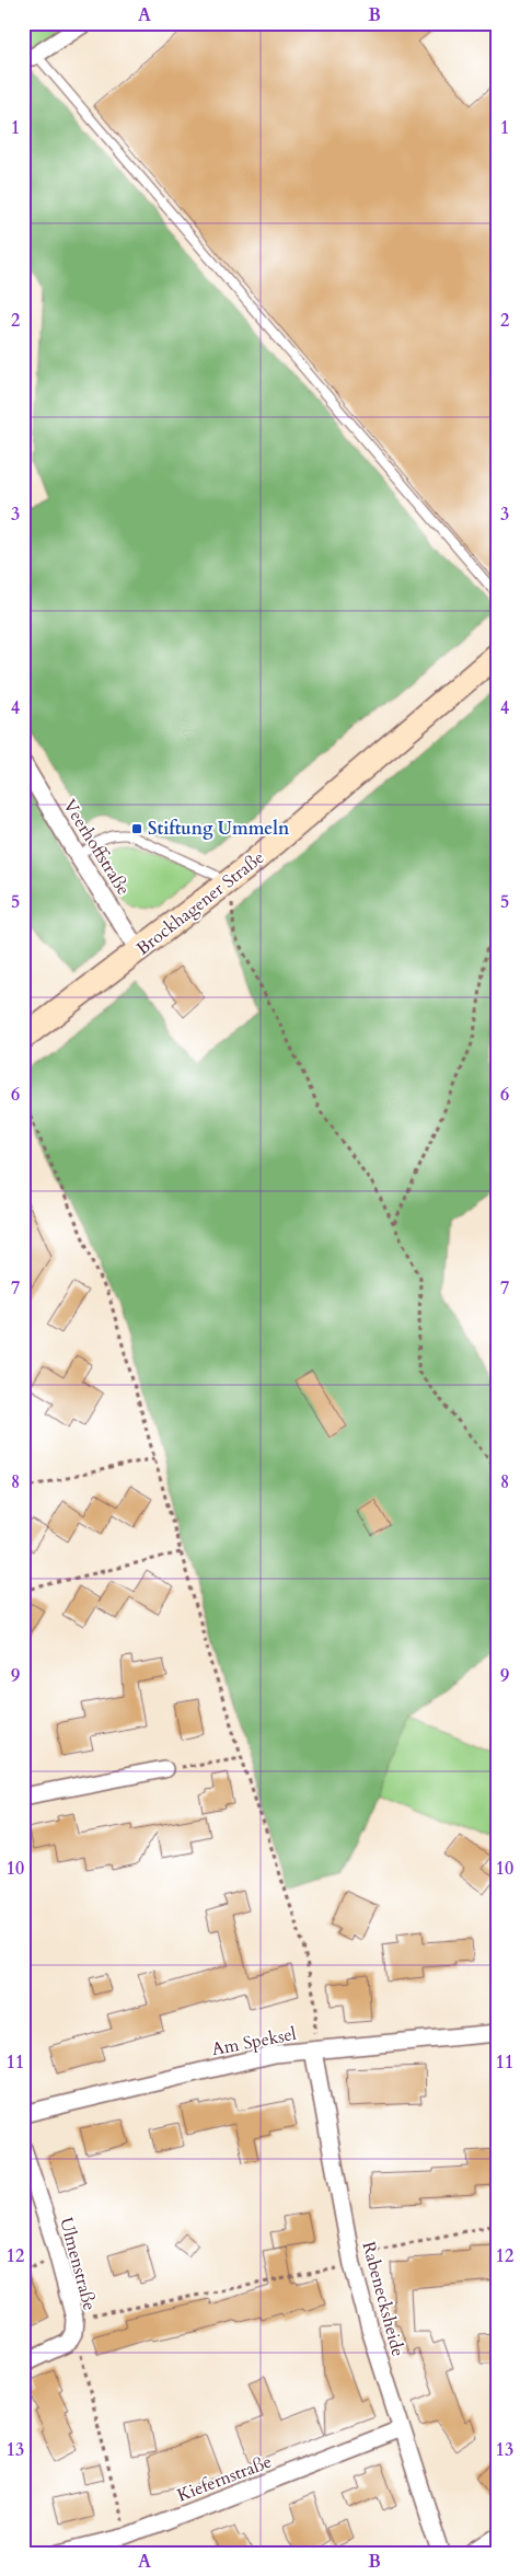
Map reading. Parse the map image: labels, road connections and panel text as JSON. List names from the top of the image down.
{
  "streets": {
    "main road": ["Brockhagener Straße"],
    "street": [
      "Veerhoffstraße",
      "Am Speksel",
      "Ulmenstraße",
      "Rabenecksheide",
      "Kiefernstraße"
    ]
  },
  "crossings": [
    ["Veerhoffstraße", "Brockhagener Straße"],
    ["Am Speksel", "Rabenecksheide"],
    ["Rabenecksheide", "Kiefernstraße"]
  ],
  "places": {
    "transit": ["Stiftung Ummeln"]
  },
  "grid": {
    "columns": ["A", "B"],
    "rows": [
      "1",
      "2",
      "3",
      "4",
      "5",
      "6",
      "7",
      "8",
      "9",
      "10",
      "11",
      "12",
      "13"
    ]
  }
}
